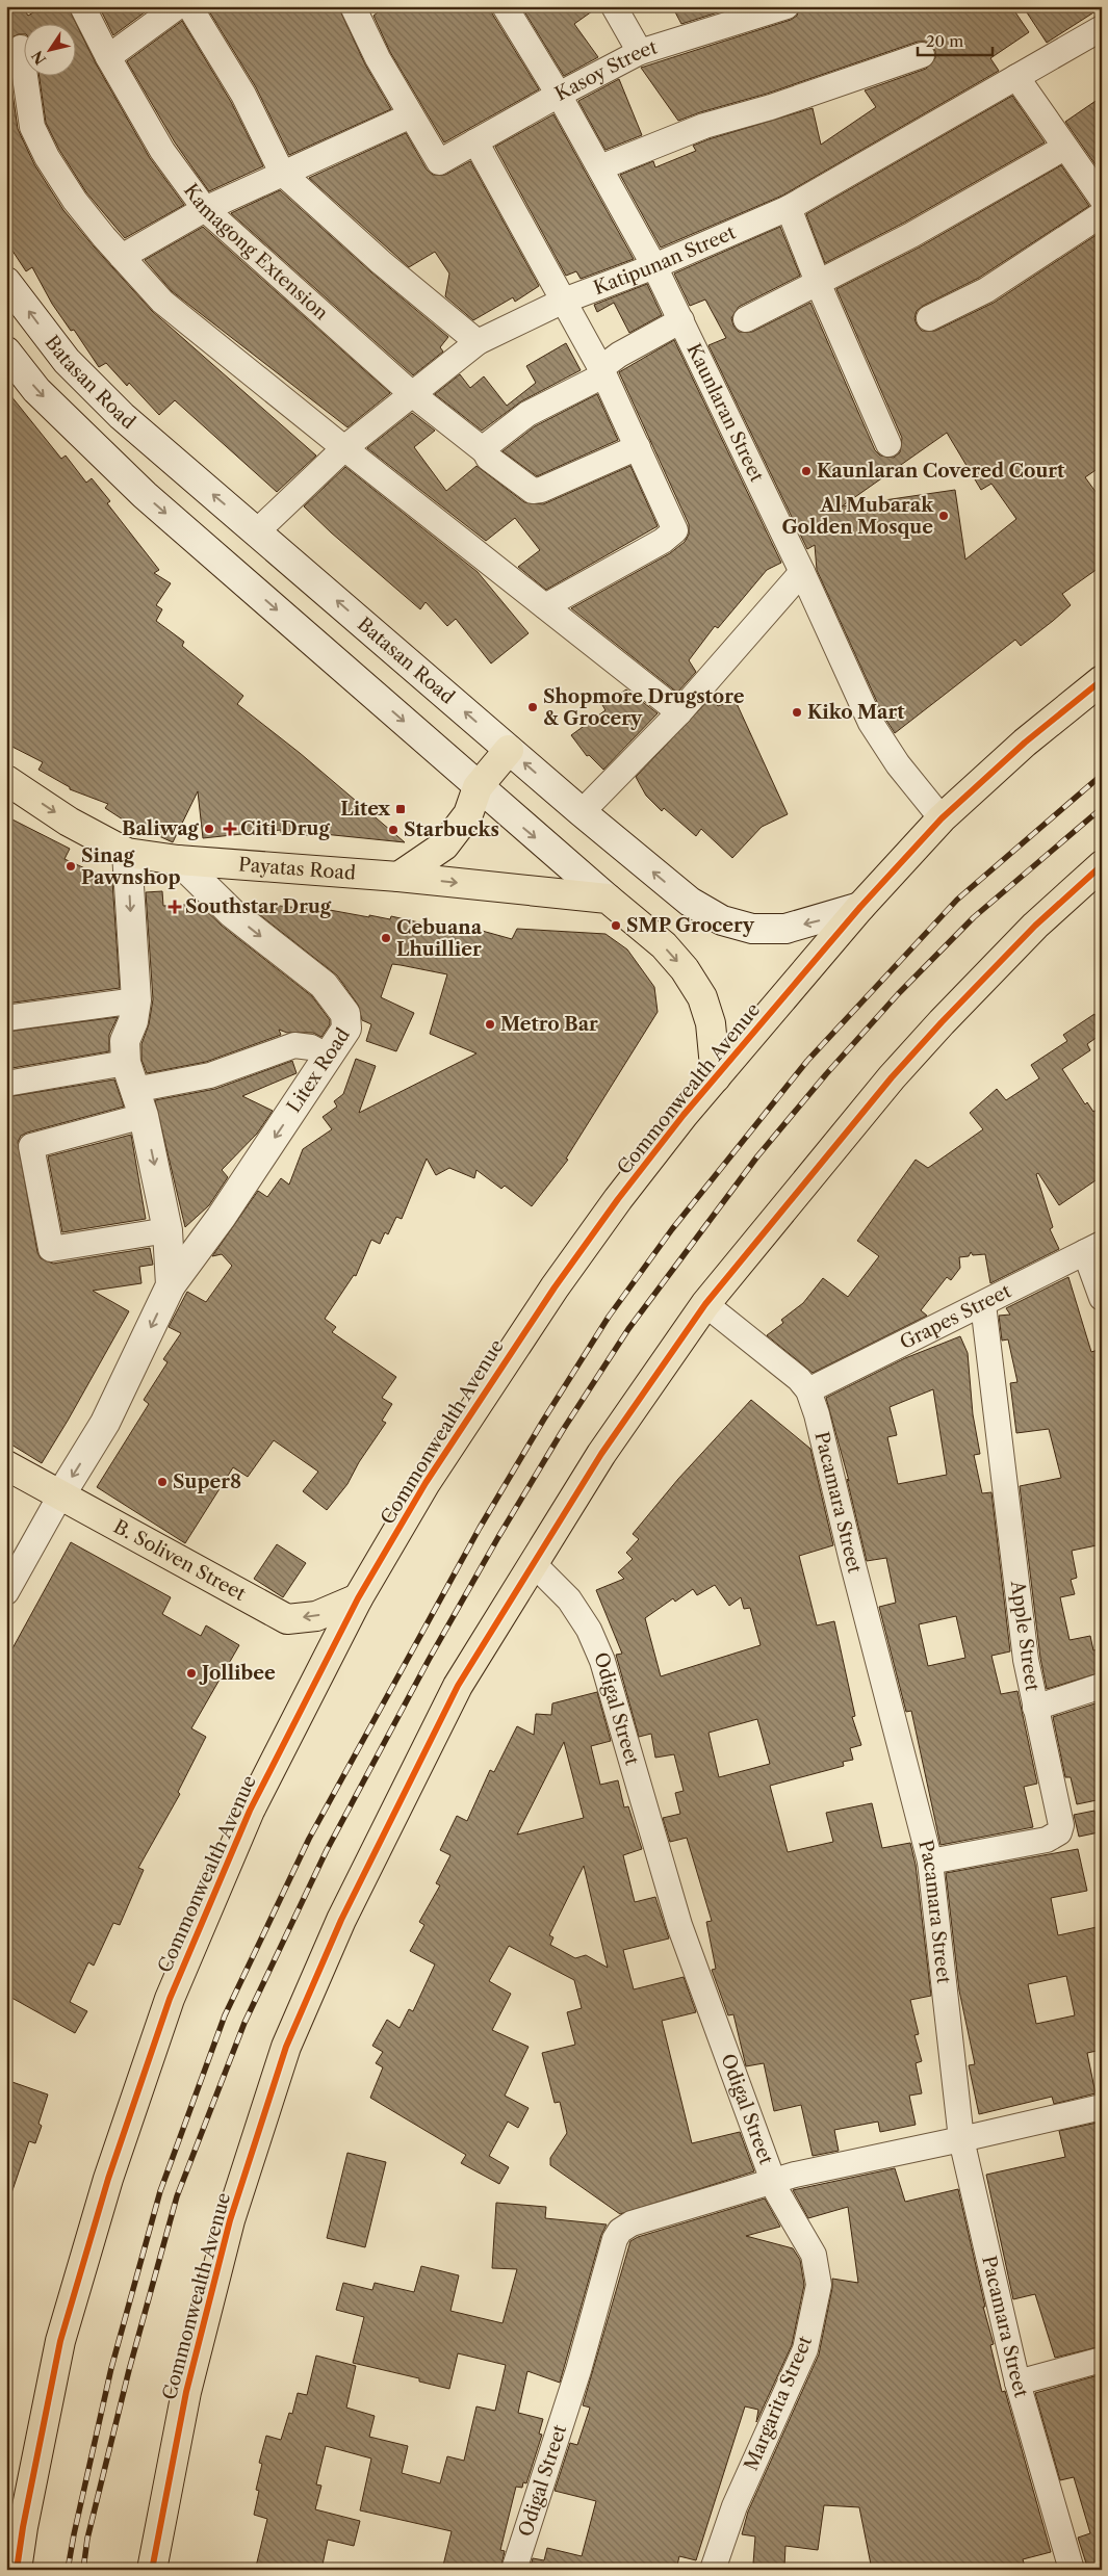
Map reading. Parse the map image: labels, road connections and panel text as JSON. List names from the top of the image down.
{
  "streets": {
    "main road": [
      "Batasan Road",
      "Payatas Road",
      "Litex Road",
      "Commonwealth Avenue",
      "B. Soliven Street"
    ],
    "street": [
      "Kasoy Street",
      "Kamagong Extension",
      "Katipunan Street",
      "Kaunlaran Street",
      "Grapes Street",
      "Pacamara Street",
      "Apple Street",
      "Odigal Street",
      "Margarita Street"
    ]
  },
  "crossings": [
    ["Kasoy Street", "Kaunlaran Street"],
    ["Kamagong Extension", "Katipunan Street"],
    ["Katipunan Street", "Batasan Road"],
    ["Katipunan Street", "Kaunlaran Street"],
    ["Batasan Road", "Commonwealth Avenue"],
    ["Kaunlaran Street", "Commonwealth Avenue"],
    ["Payatas Road", "Litex Road"],
    ["Litex Road", "B. Soliven Street"],
    ["Commonwealth Avenue", "Pacamara Street"],
    ["Commonwealth Avenue", "B. Soliven Street"],
    ["Commonwealth Avenue", "Odigal Street"],
    ["Grapes Street", "Pacamara Street"],
    ["Grapes Street", "Apple Street"],
    ["Pacamara Street", "Apple Street"],
    ["Odigal Street", "Margarita Street"]
  ],
  "one_way": ["B. Soliven Street"],
  "places": {
    "other": [
      "Kaunlaran Covered Court",
      "Al Mubarak Golden Mosque",
      "Shopmore Drugstore & Grocery",
      "Kiko Mart",
      "Baliwag",
      "Starbucks",
      "Sinag Pawnshop",
      "SMP Grocery",
      "Cebuana Lhuillier",
      "Metro Bar",
      "Super8",
      "Jollibee"
    ],
    "transit": ["Litex"],
    "health": ["Citi Drug", "Southstar Drug"]
  },
  "scale_bar": "20 m",
  "north": "bottom left"
}
